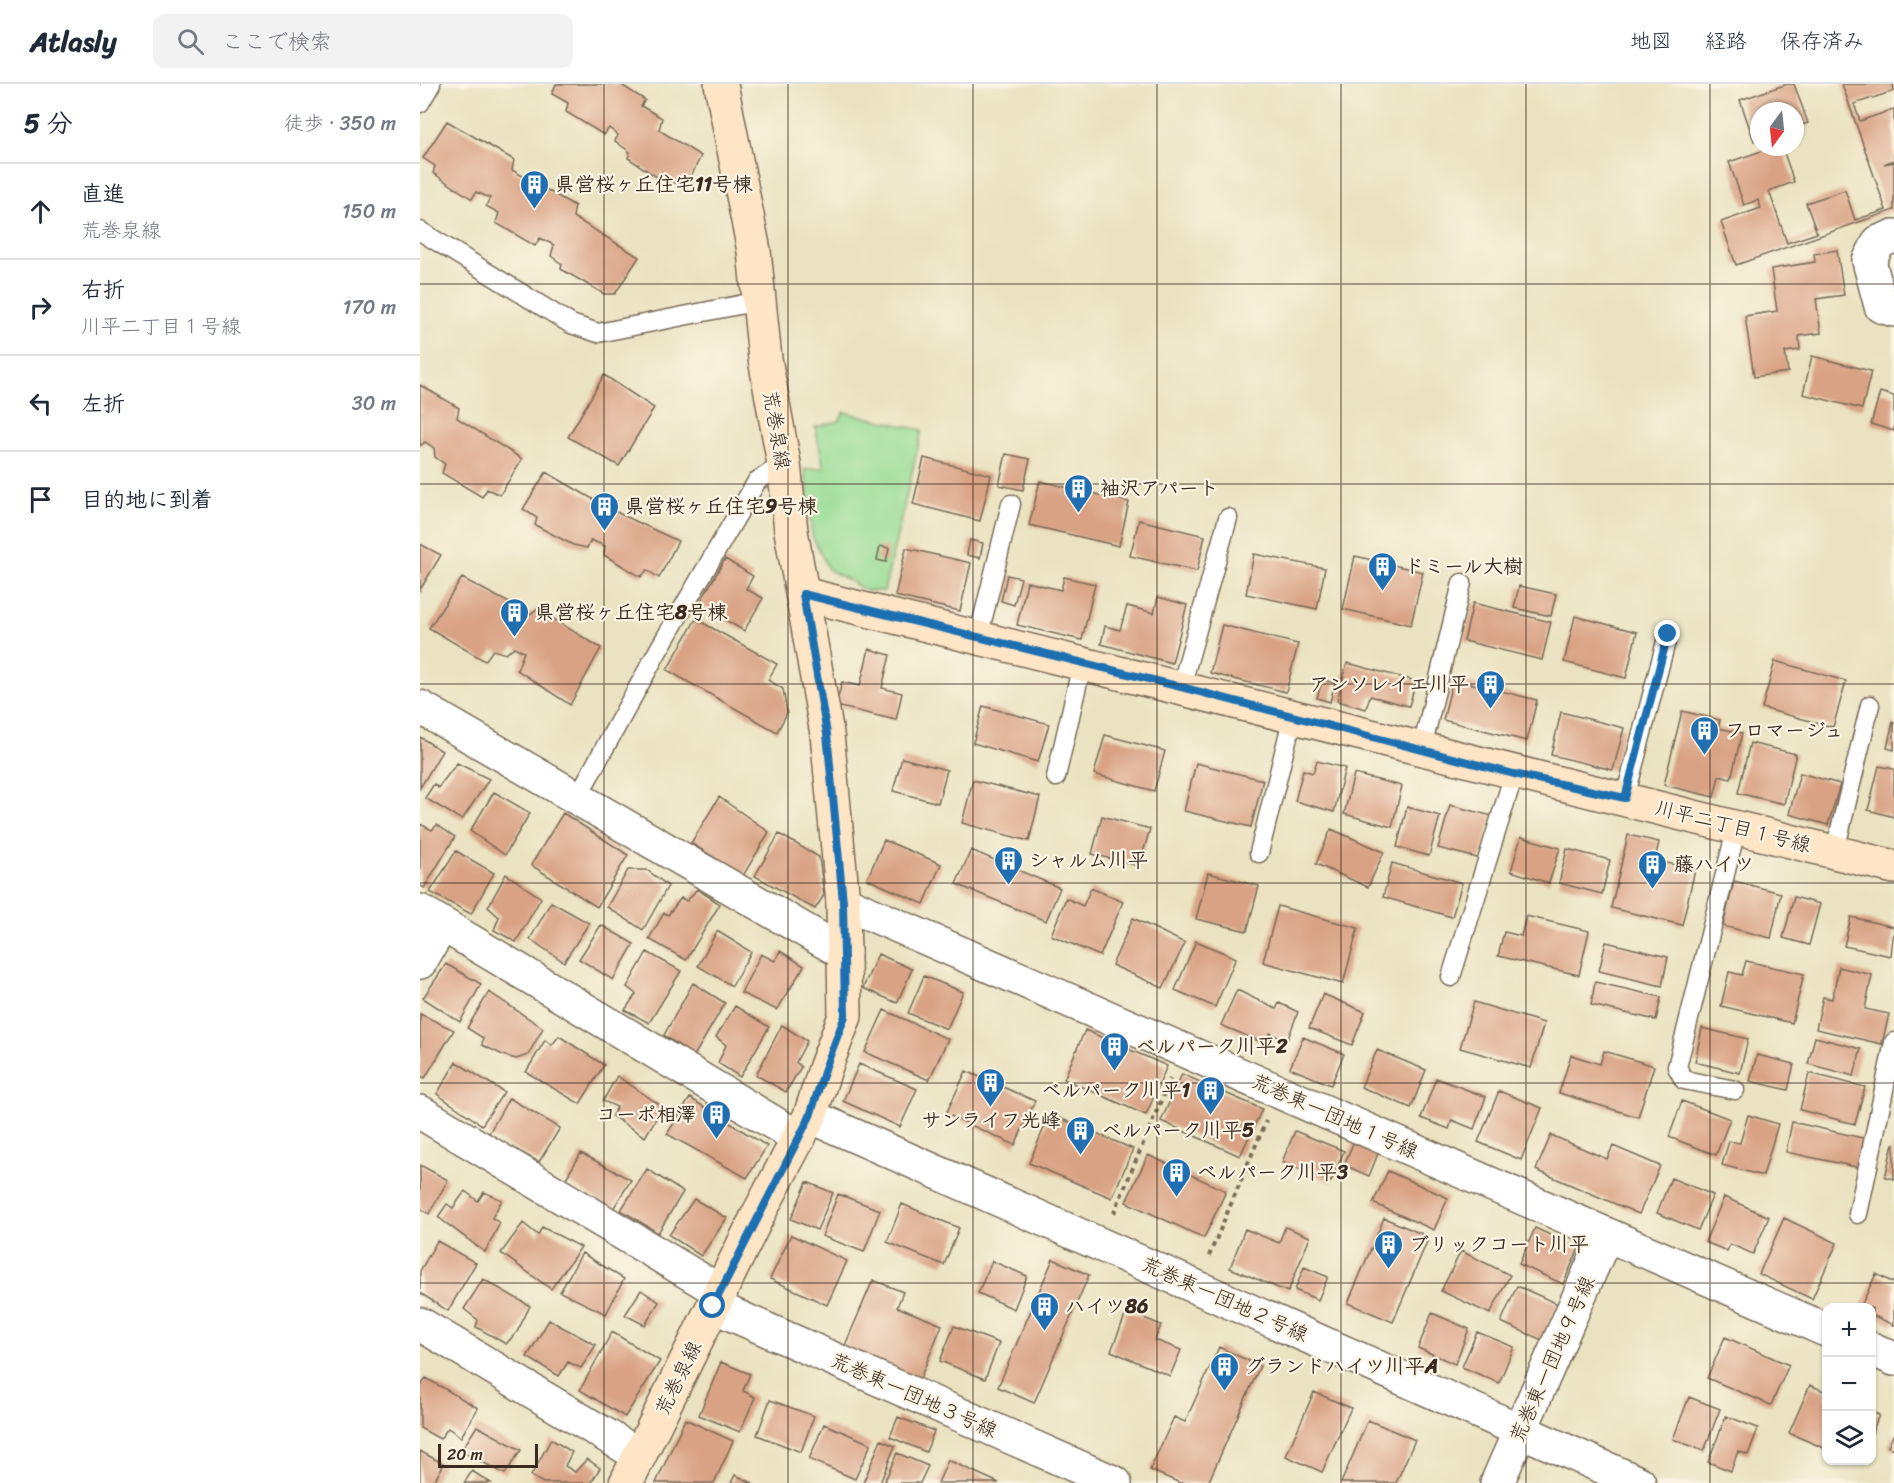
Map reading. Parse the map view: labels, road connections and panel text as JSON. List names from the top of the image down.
{
  "streets": {
    "street": [
      "荒巻泉線",
      "川平二丁目１号線",
      "荒巻東一団地１号線",
      "荒巻東一団地２号線",
      "荒巻東一団地９号線",
      "荒巻東一団地３号線"
    ]
  },
  "crossings": [
    ["荒巻泉線", "川平二丁目１号線"],
    ["荒巻泉線", "荒巻東一団地１号線"],
    ["荒巻泉線", "荒巻東一団地２号線"],
    ["荒巻泉線", "荒巻東一団地３号線"],
    ["荒巻東一団地１号線", "荒巻東一団地９号線"],
    ["荒巻東一団地２号線", "荒巻東一団地９号線"]
  ],
  "places": {
    "building": [
      "県営桜ヶ丘住宅11号棟",
      "袖沢アパート",
      "県営桜ヶ丘住宅9号棟",
      "ドミール大樹",
      "県営桜ヶ丘住宅8号棟",
      "アンソレイエ川平",
      "フロマージュ",
      "シャルム川平",
      "藤ハイツ",
      "ベルパーク川平2",
      "サンライフ光峰",
      "ベルパーク川平1",
      "コーポ相澤",
      "ベルパーク川平5",
      "ベルパーク川平3",
      "ブリックコート川平",
      "ハイツ86",
      "グランドハイツ川平A"
    ]
  },
  "scale_bar": "20 m",
  "north": "bottom",
  "page": {
    "header": "Atlasly",
    "search": "ここで検索",
    "nav": ["地図", "経路", "保存済み"],
    "heading": ["5 分", "徒歩 · 350 m"],
    "list": [
      ["直進", "荒巻泉線", "150 m"],
      ["右折", "川平二丁目１号線", "170 m"],
      ["左折", "30 m"],
      "目的地に到着"
    ],
    "map_buttons": ["+", "−"],
    "scale": "20 m"
  }
}
